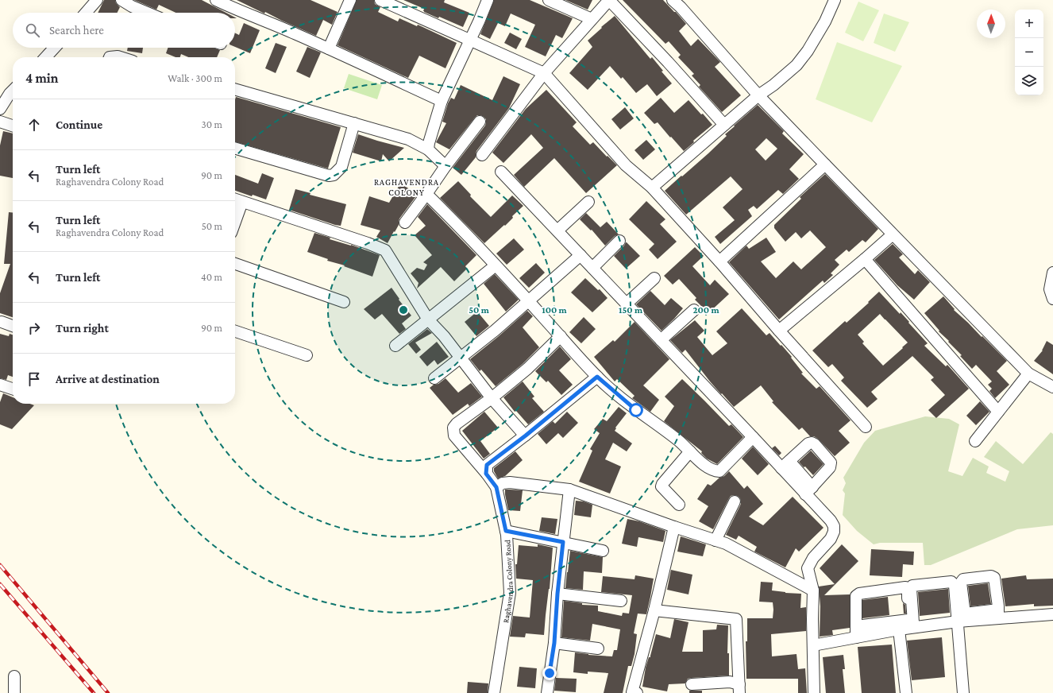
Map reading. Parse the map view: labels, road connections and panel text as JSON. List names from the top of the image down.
{
  "streets": {
    "street": ["Raghavendra Colony Road"]
  },
  "districts": ["RAGHAVENDRA COLONY"],
  "north": "top",
  "page": {
    "map_buttons": ["+", "−"],
    "search": "Search here",
    "heading": ["4 min", "Walk · 300 m"],
    "list": [
      ["Continue", "30 m"],
      ["Turn left", "Raghavendra Colony Road", "90 m"],
      ["Turn left", "Raghavendra Colony Road", "50 m"],
      ["Turn left", "40 m"],
      ["Turn right", "90 m"],
      "Arrive at destination"
    ]
  },
  "rings": [
    "50 m",
    "100 m",
    "150 m",
    "200 m"
  ]
}
